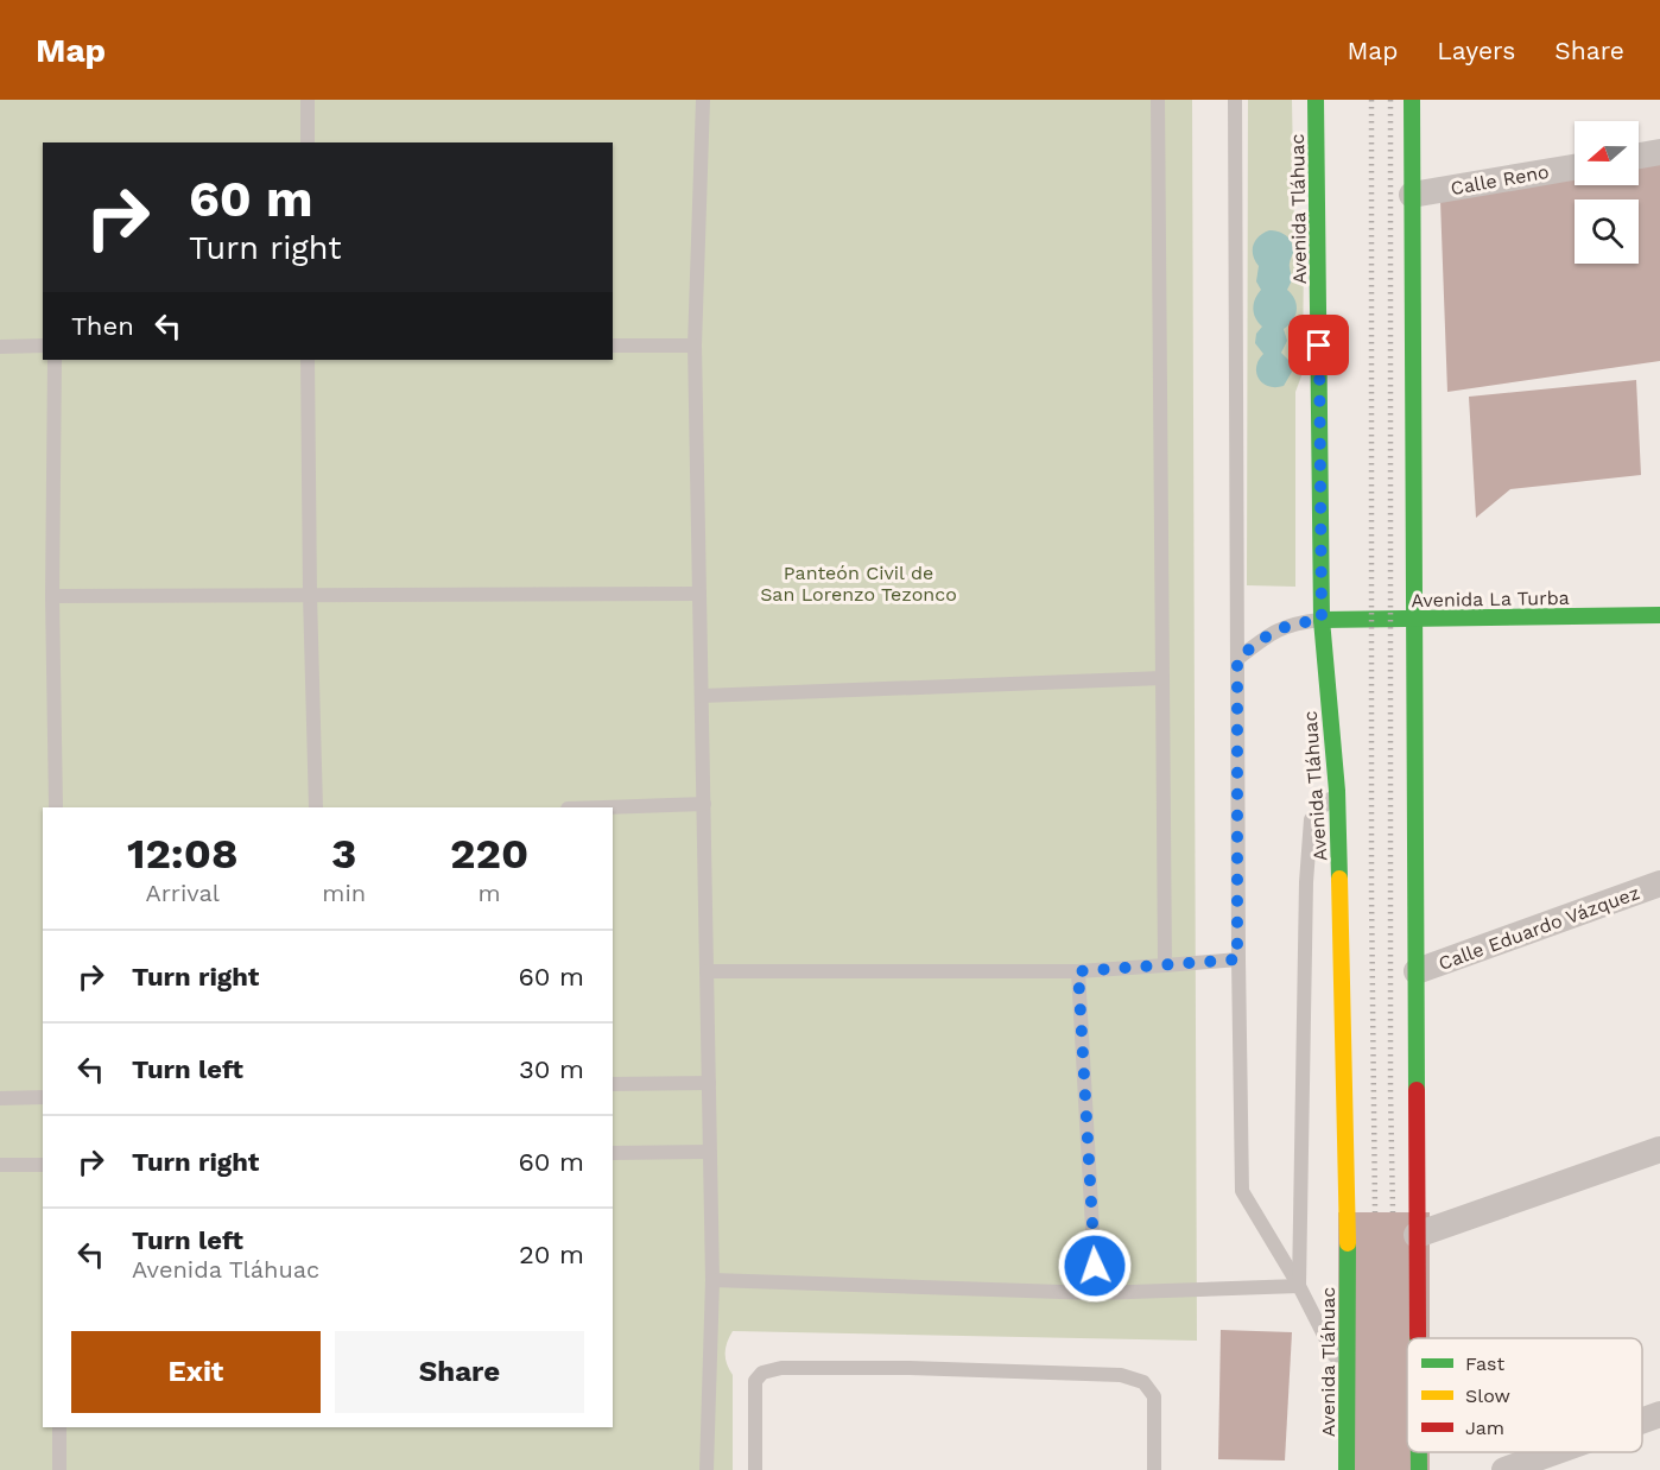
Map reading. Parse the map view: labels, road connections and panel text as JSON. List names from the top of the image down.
{
  "streets": {
    "main road": ["Avenida Tláhuac", "Avenida La Turba"],
    "street": ["Calle Reno", "Calle Eduardo Vázquez"]
  },
  "crossings": [
    ["Avenida Tláhuac", "Avenida La Turba"]
  ],
  "parks": ["Panteón Civil de San Lorenzo Tezonco"],
  "legend": ["Fast", "Slow", "Jam"],
  "north": "left",
  "page": {
    "header": "Map",
    "nav": ["Map", "Layers", "Share"],
    "turn": ["60 m", "Turn right"],
    "then": "Then",
    "eta": [
      "12:08",
      "Arrival",
      "3",
      "min",
      "220",
      "m"
    ],
    "list": [
      {
        "name": "Turn right",
        "value": "60 m"
      },
      {
        "name": "Turn left",
        "value": "30 m"
      },
      {
        "name": "Turn right",
        "value": "60 m"
      },
      {
        "name": "Turn left",
        "note": "Avenida Tláhuac",
        "value": "20 m"
      }
    ],
    "buttons": ["Exit", "Share"]
  }
}
